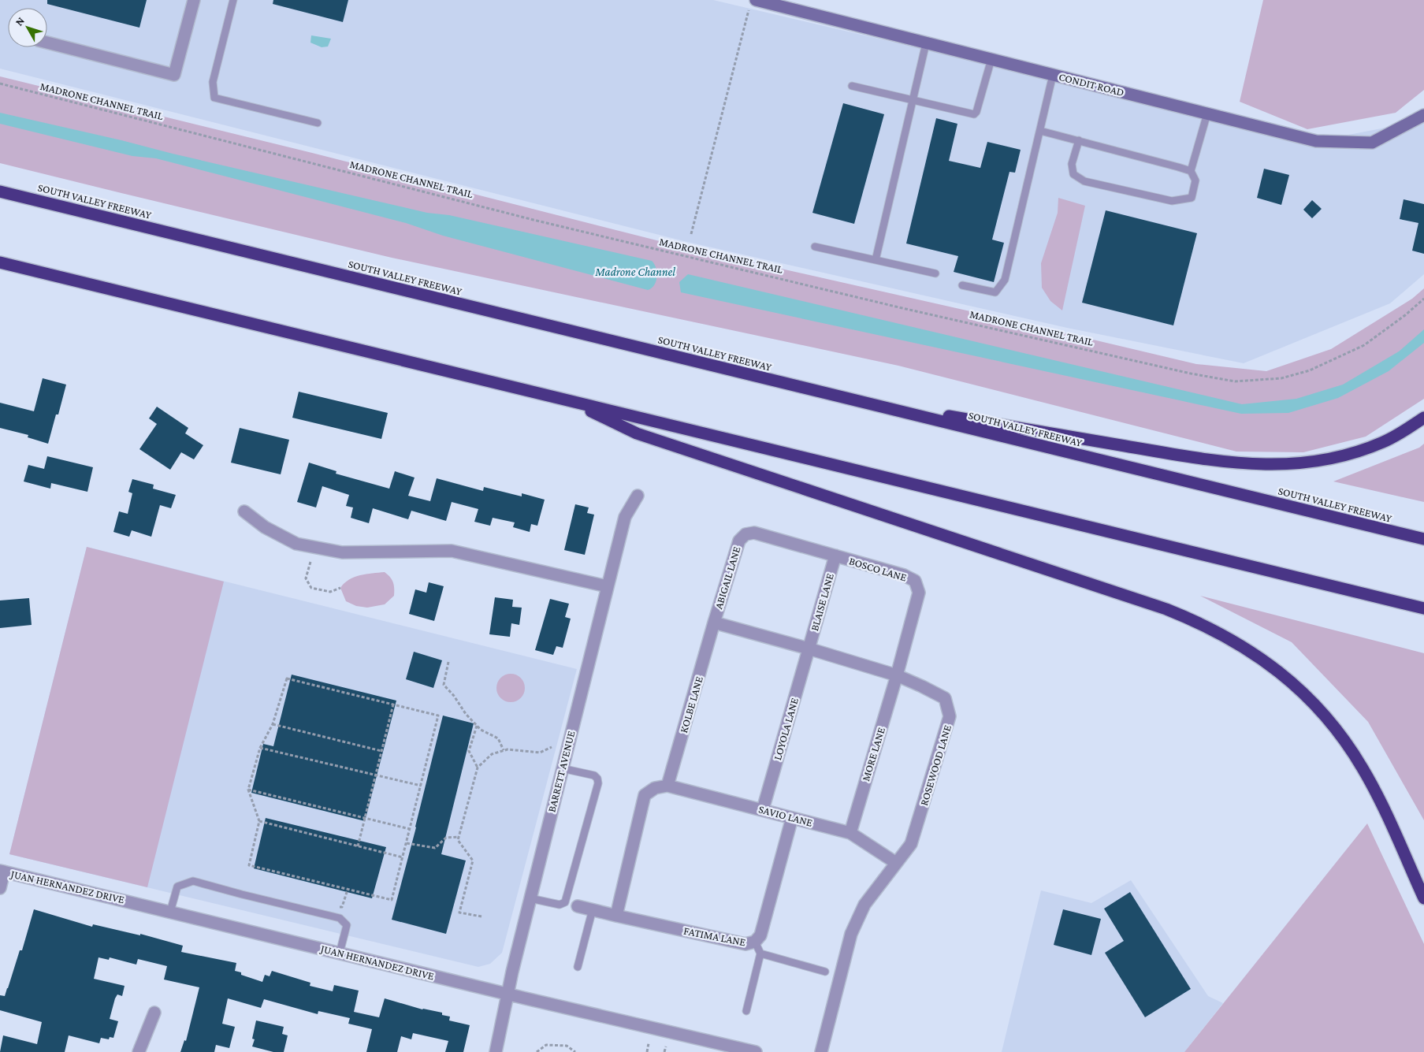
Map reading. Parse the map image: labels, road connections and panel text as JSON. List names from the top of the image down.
{
  "streets": {
    "highway": ["SOUTH VALLEY FREEWAY"],
    "street": [
      "CONDIT ROAD",
      "BOSCO LANE",
      "ABIGAIL LANE",
      "BLAISE LANE",
      "KOLBE LANE",
      "LOYOLA LANE",
      "MORE LANE",
      "ROSEWOOD LANE",
      "BARRETT AVENUE",
      "SAVIO LANE",
      "JUAN HERNANDEZ DRIVE",
      "FATIMA LANE"
    ],
    "path": ["MADRONE CHANNEL TRAIL"]
  },
  "crossings": [
    ["BOSCO LANE", "ABIGAIL LANE"],
    ["BOSCO LANE", "BLAISE LANE"],
    ["BOSCO LANE", "MORE LANE"],
    ["BOSCO LANE", "ROSEWOOD LANE"],
    ["ABIGAIL LANE", "KOLBE LANE"],
    ["ABIGAIL LANE", "ROSEWOOD LANE"],
    ["BLAISE LANE", "LOYOLA LANE"],
    ["BLAISE LANE", "ROSEWOOD LANE"],
    ["KOLBE LANE", "ROSEWOOD LANE"],
    ["KOLBE LANE", "SAVIO LANE"],
    ["LOYOLA LANE", "ROSEWOOD LANE"],
    ["LOYOLA LANE", "SAVIO LANE"],
    ["MORE LANE", "ROSEWOOD LANE"],
    ["MORE LANE", "SAVIO LANE"],
    ["ROSEWOOD LANE", "SAVIO LANE"],
    ["BARRETT AVENUE", "JUAN HERNANDEZ DRIVE"],
    ["SAVIO LANE", "FATIMA LANE"]
  ],
  "water": ["Madrone Channel"],
  "north": "top left"
}
